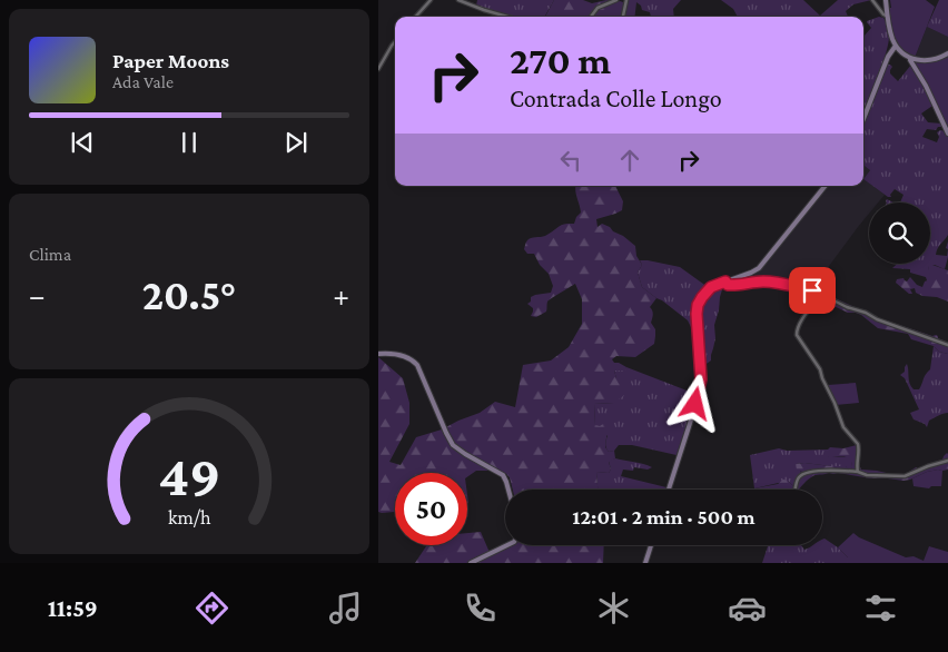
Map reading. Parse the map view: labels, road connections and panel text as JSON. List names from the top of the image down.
{
  "page": {
    "turn": ["270 m", "Contrada Colle Longo"],
    "song": ["Paper Moons", "Ada Vale"],
    "tile": "Clima",
    "heat": ["−", "20.5°", "+"],
    "limit": "50",
    "trip": "12:01 · 2 min · 500 m",
    "tabs": "11:59",
    "gauge": ["49", "km/h"]
  }
}
